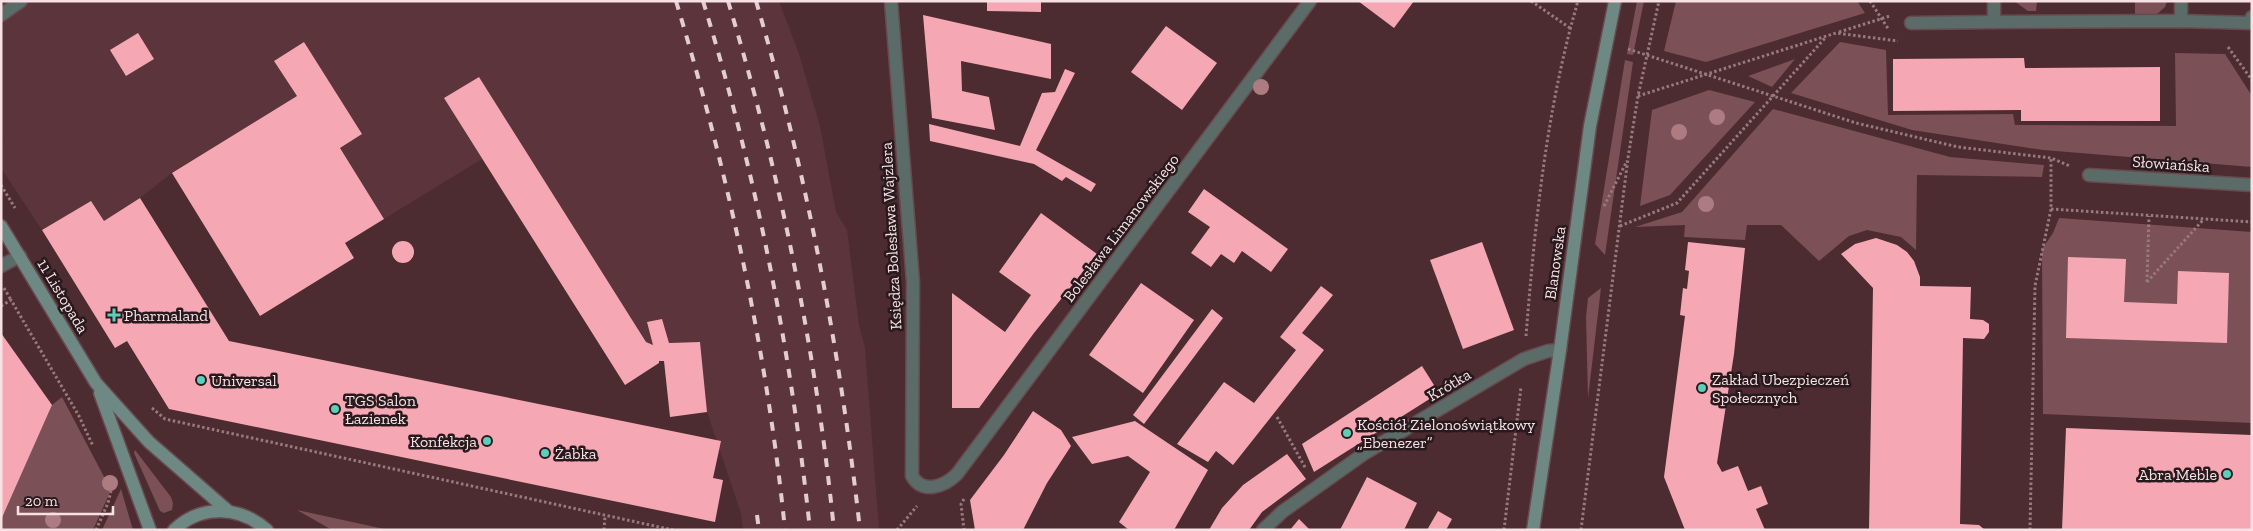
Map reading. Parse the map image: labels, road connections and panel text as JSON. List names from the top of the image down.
{
  "streets": {
    "street": [
      "Słowiańska",
      "Bolesława Limanowskiego",
      "Księdza Bolesława Wajzlera",
      "Blanowska",
      "11 Listopada",
      "Krótka"
    ]
  },
  "crossings": [
    ["Bolesława Limanowskiego", "Księdza Bolesława Wajzlera"],
    ["Blanowska", "Krótka"]
  ],
  "places": {
    "health": ["Pharmaland"],
    "other": [
      "Universal",
      "Zakład Ubezpieczeń Społecznych",
      "TGS Salon Łazienek",
      "Kościół Zielonoświątkowy „Ebenezer”",
      "Konfekcja",
      "Żabka",
      "Abra Meble"
    ]
  },
  "scale_bar": "20 m"
}
